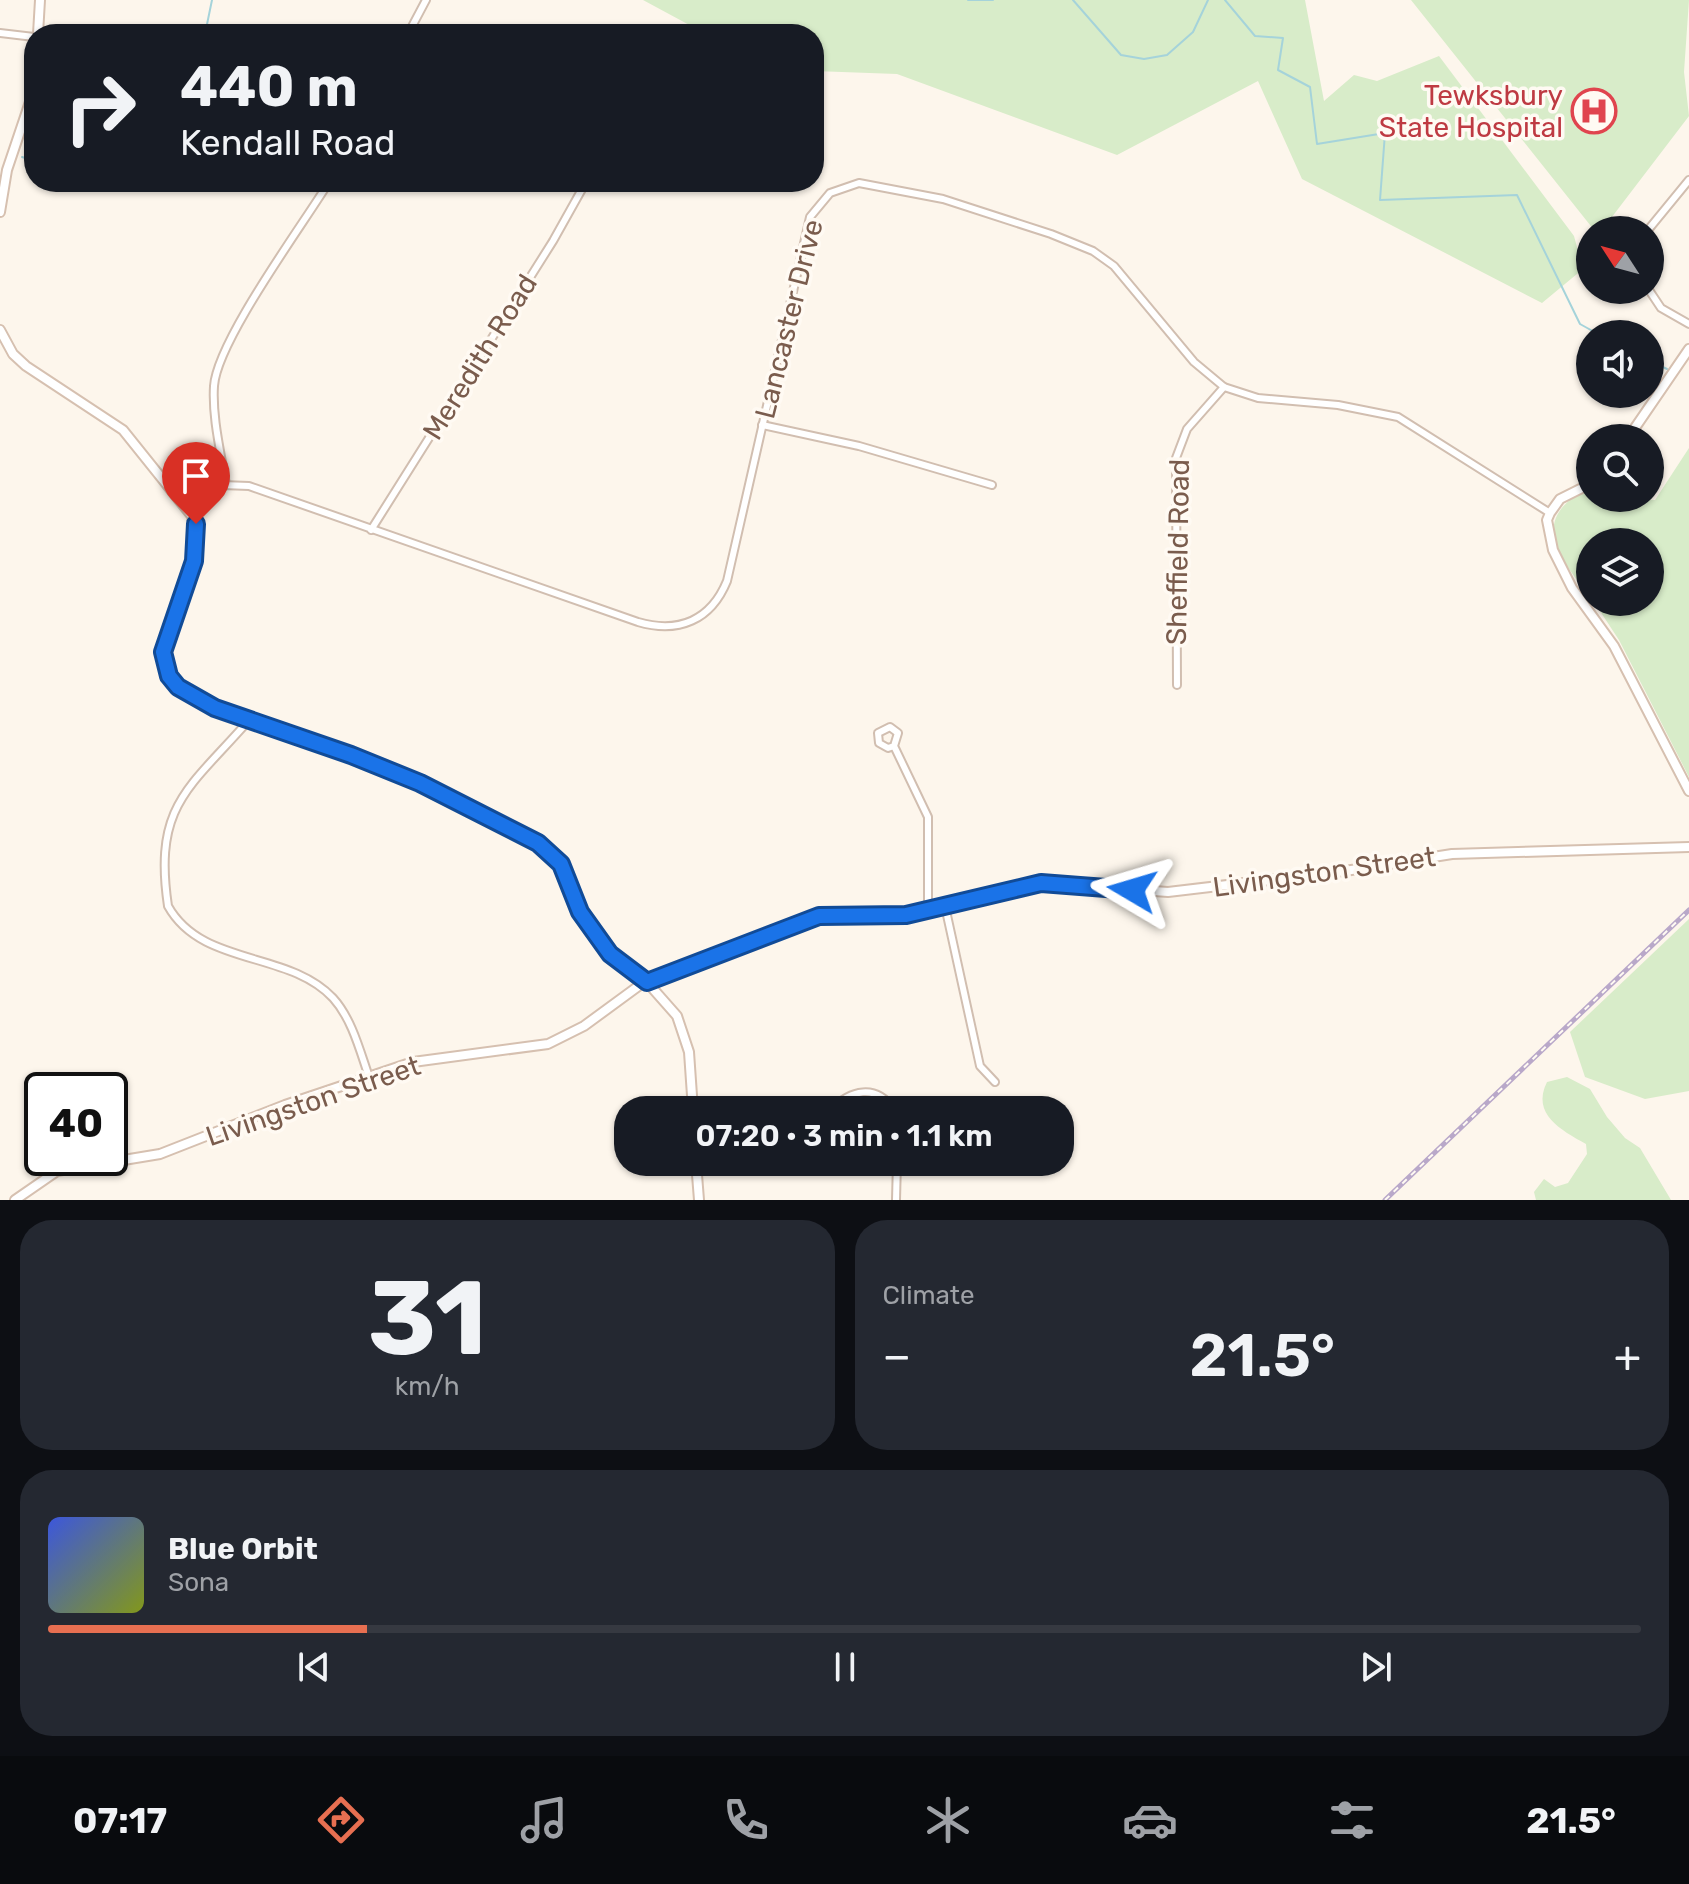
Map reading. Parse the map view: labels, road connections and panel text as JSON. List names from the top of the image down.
{
  "streets": {
    "street": [
      "Lancaster Drive",
      "Meredith Road",
      "Sheffield Road",
      "Livingston Street"
    ]
  },
  "crossings": [
    ["Lancaster Drive", "Meredith Road"],
    ["Lancaster Drive", "Sheffield Road"]
  ],
  "places": {
    "hospital": ["Tewksbury State Hospital"]
  },
  "north": "top left",
  "page": {
    "turn": ["440 m", "Kendall Road"],
    "limit": "40",
    "trip": "07:20 · 3 min · 1.1 km",
    "tile": [
      ["31", "km/h"],
      "Climate"
    ],
    "heat": ["−", "21.5°", "+"],
    "song": ["Blue Orbit", "Sona"],
    "tabs": ["07:17", "21.5°"]
  }
}
